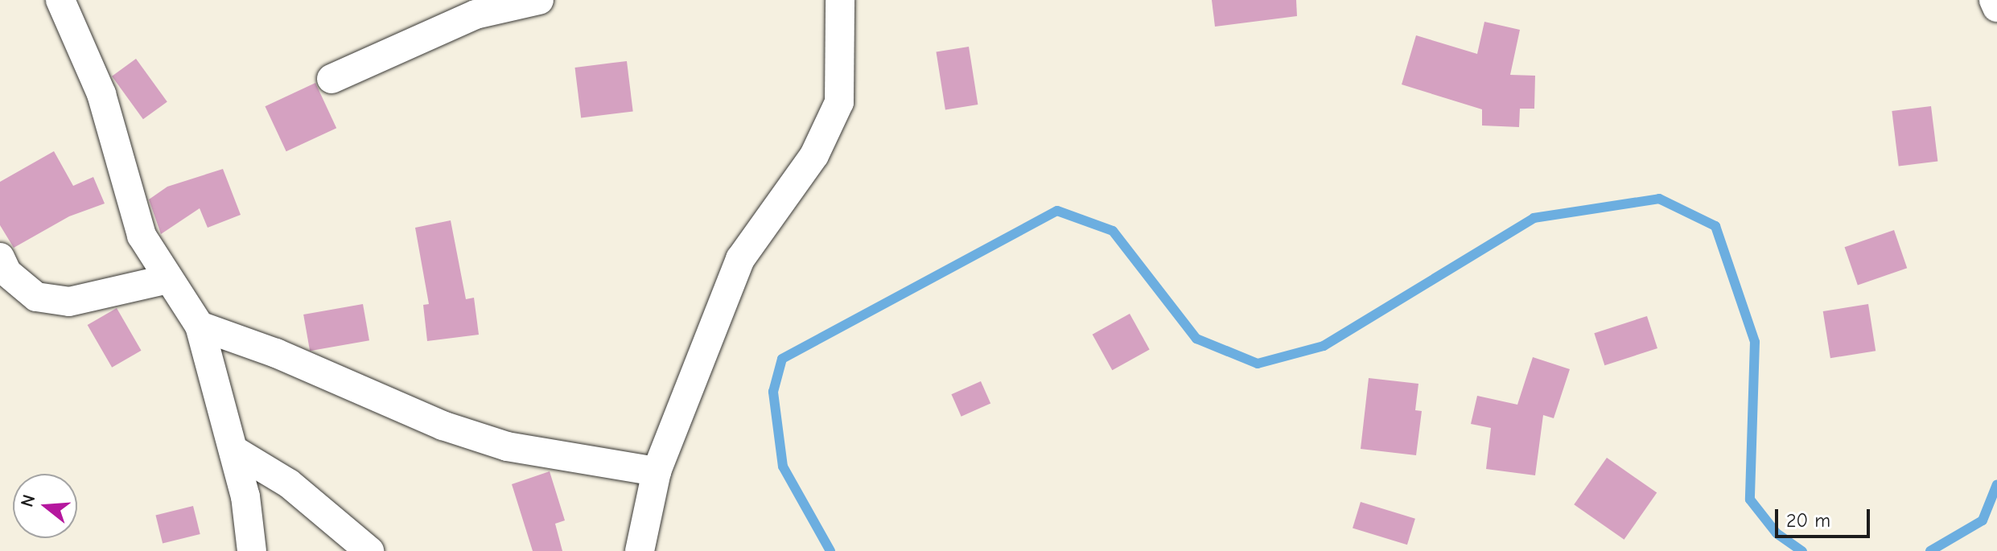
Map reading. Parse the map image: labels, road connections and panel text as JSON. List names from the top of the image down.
{
  "scale_bar": "20 m",
  "north": "left"
}
